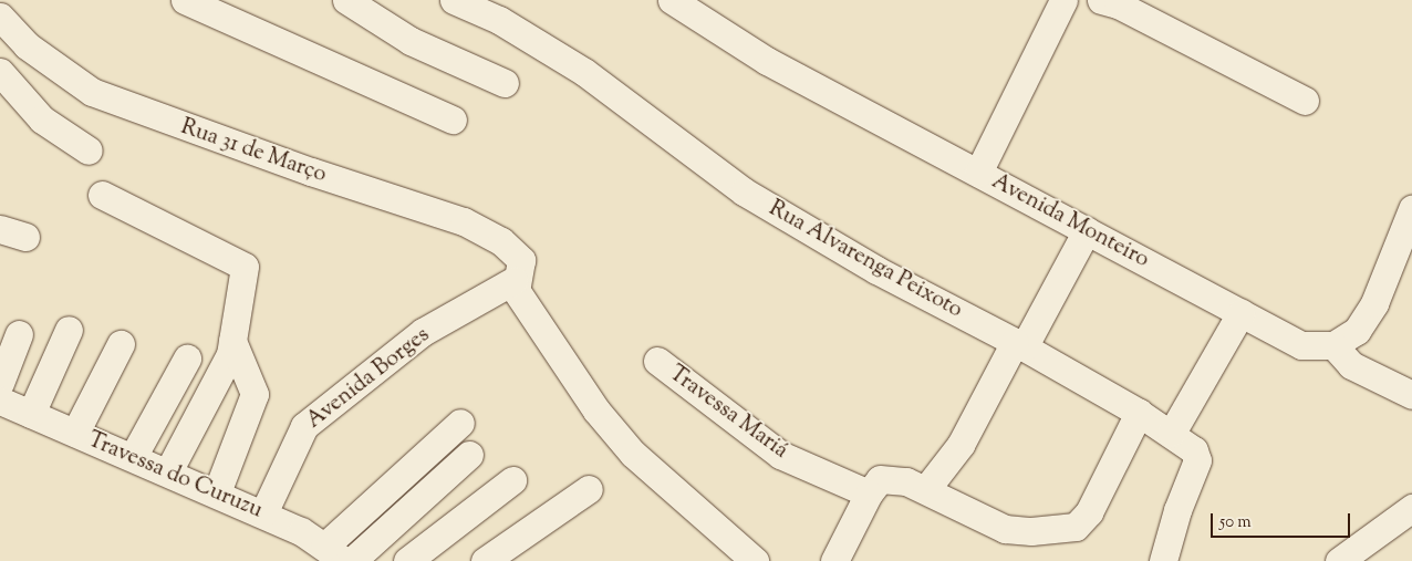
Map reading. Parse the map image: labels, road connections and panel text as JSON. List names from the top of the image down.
{
  "streets": {
    "street": [
      "Rua 31 de Março",
      "Avenida Monteiro",
      "Rua Alvarenga Peixoto",
      "Avenida Borges",
      "Travessa Mariá",
      "Travessa do Curuzu"
    ]
  },
  "crossings": [
    ["Rua 31 de Março", "Avenida Borges"],
    ["Avenida Borges", "Travessa do Curuzu"]
  ],
  "scale_bar": "50 m"
}
